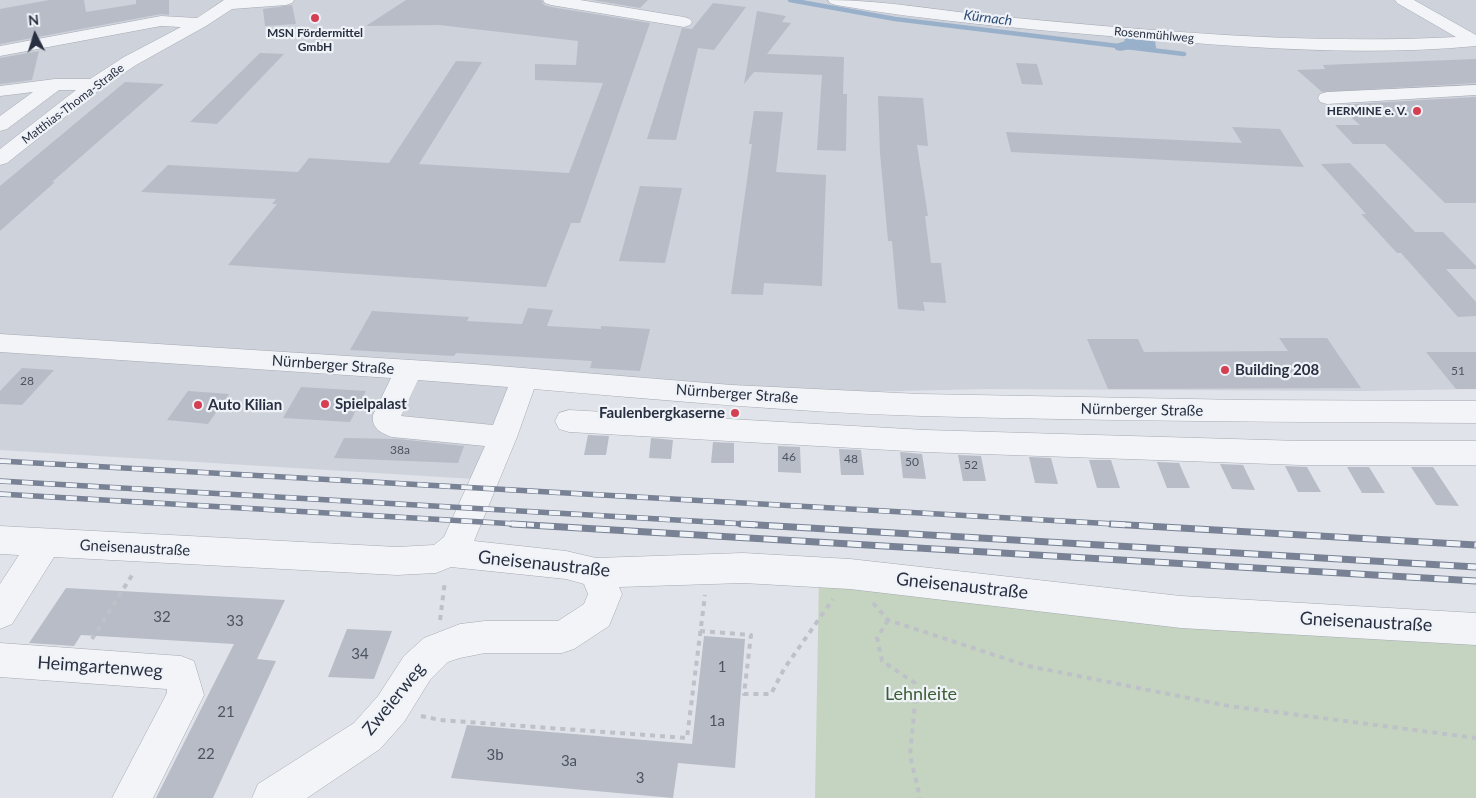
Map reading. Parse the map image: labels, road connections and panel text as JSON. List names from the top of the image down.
{
  "streets": {
    "street": [
      "Rosenmühlweg",
      "Matthias-Thoma-Straße",
      "Nürnberger Straße",
      "Gneisenaustraße",
      "Heimgartenweg",
      "Zweierweg"
    ]
  },
  "crossings": [
    ["Nürnberger Straße", "Gneisenaustraße"],
    ["Gneisenaustraße", "Zweierweg"]
  ],
  "water": ["Kürnach"],
  "parks": ["Lehnleite"],
  "places": [
    "MSN Fördermittel GmbH",
    "HERMINE e. V.",
    "Building 208",
    "Spielpalast",
    "Auto Kilian",
    "Faulenbergkaserne"
  ],
  "house_numbers": [
    "51",
    "28",
    "38a",
    "46",
    "48",
    "50",
    "52",
    "32",
    "33",
    "34",
    "1",
    "21",
    "1a",
    "22",
    "3b",
    "3a",
    "3"
  ],
  "north": "top"
}
